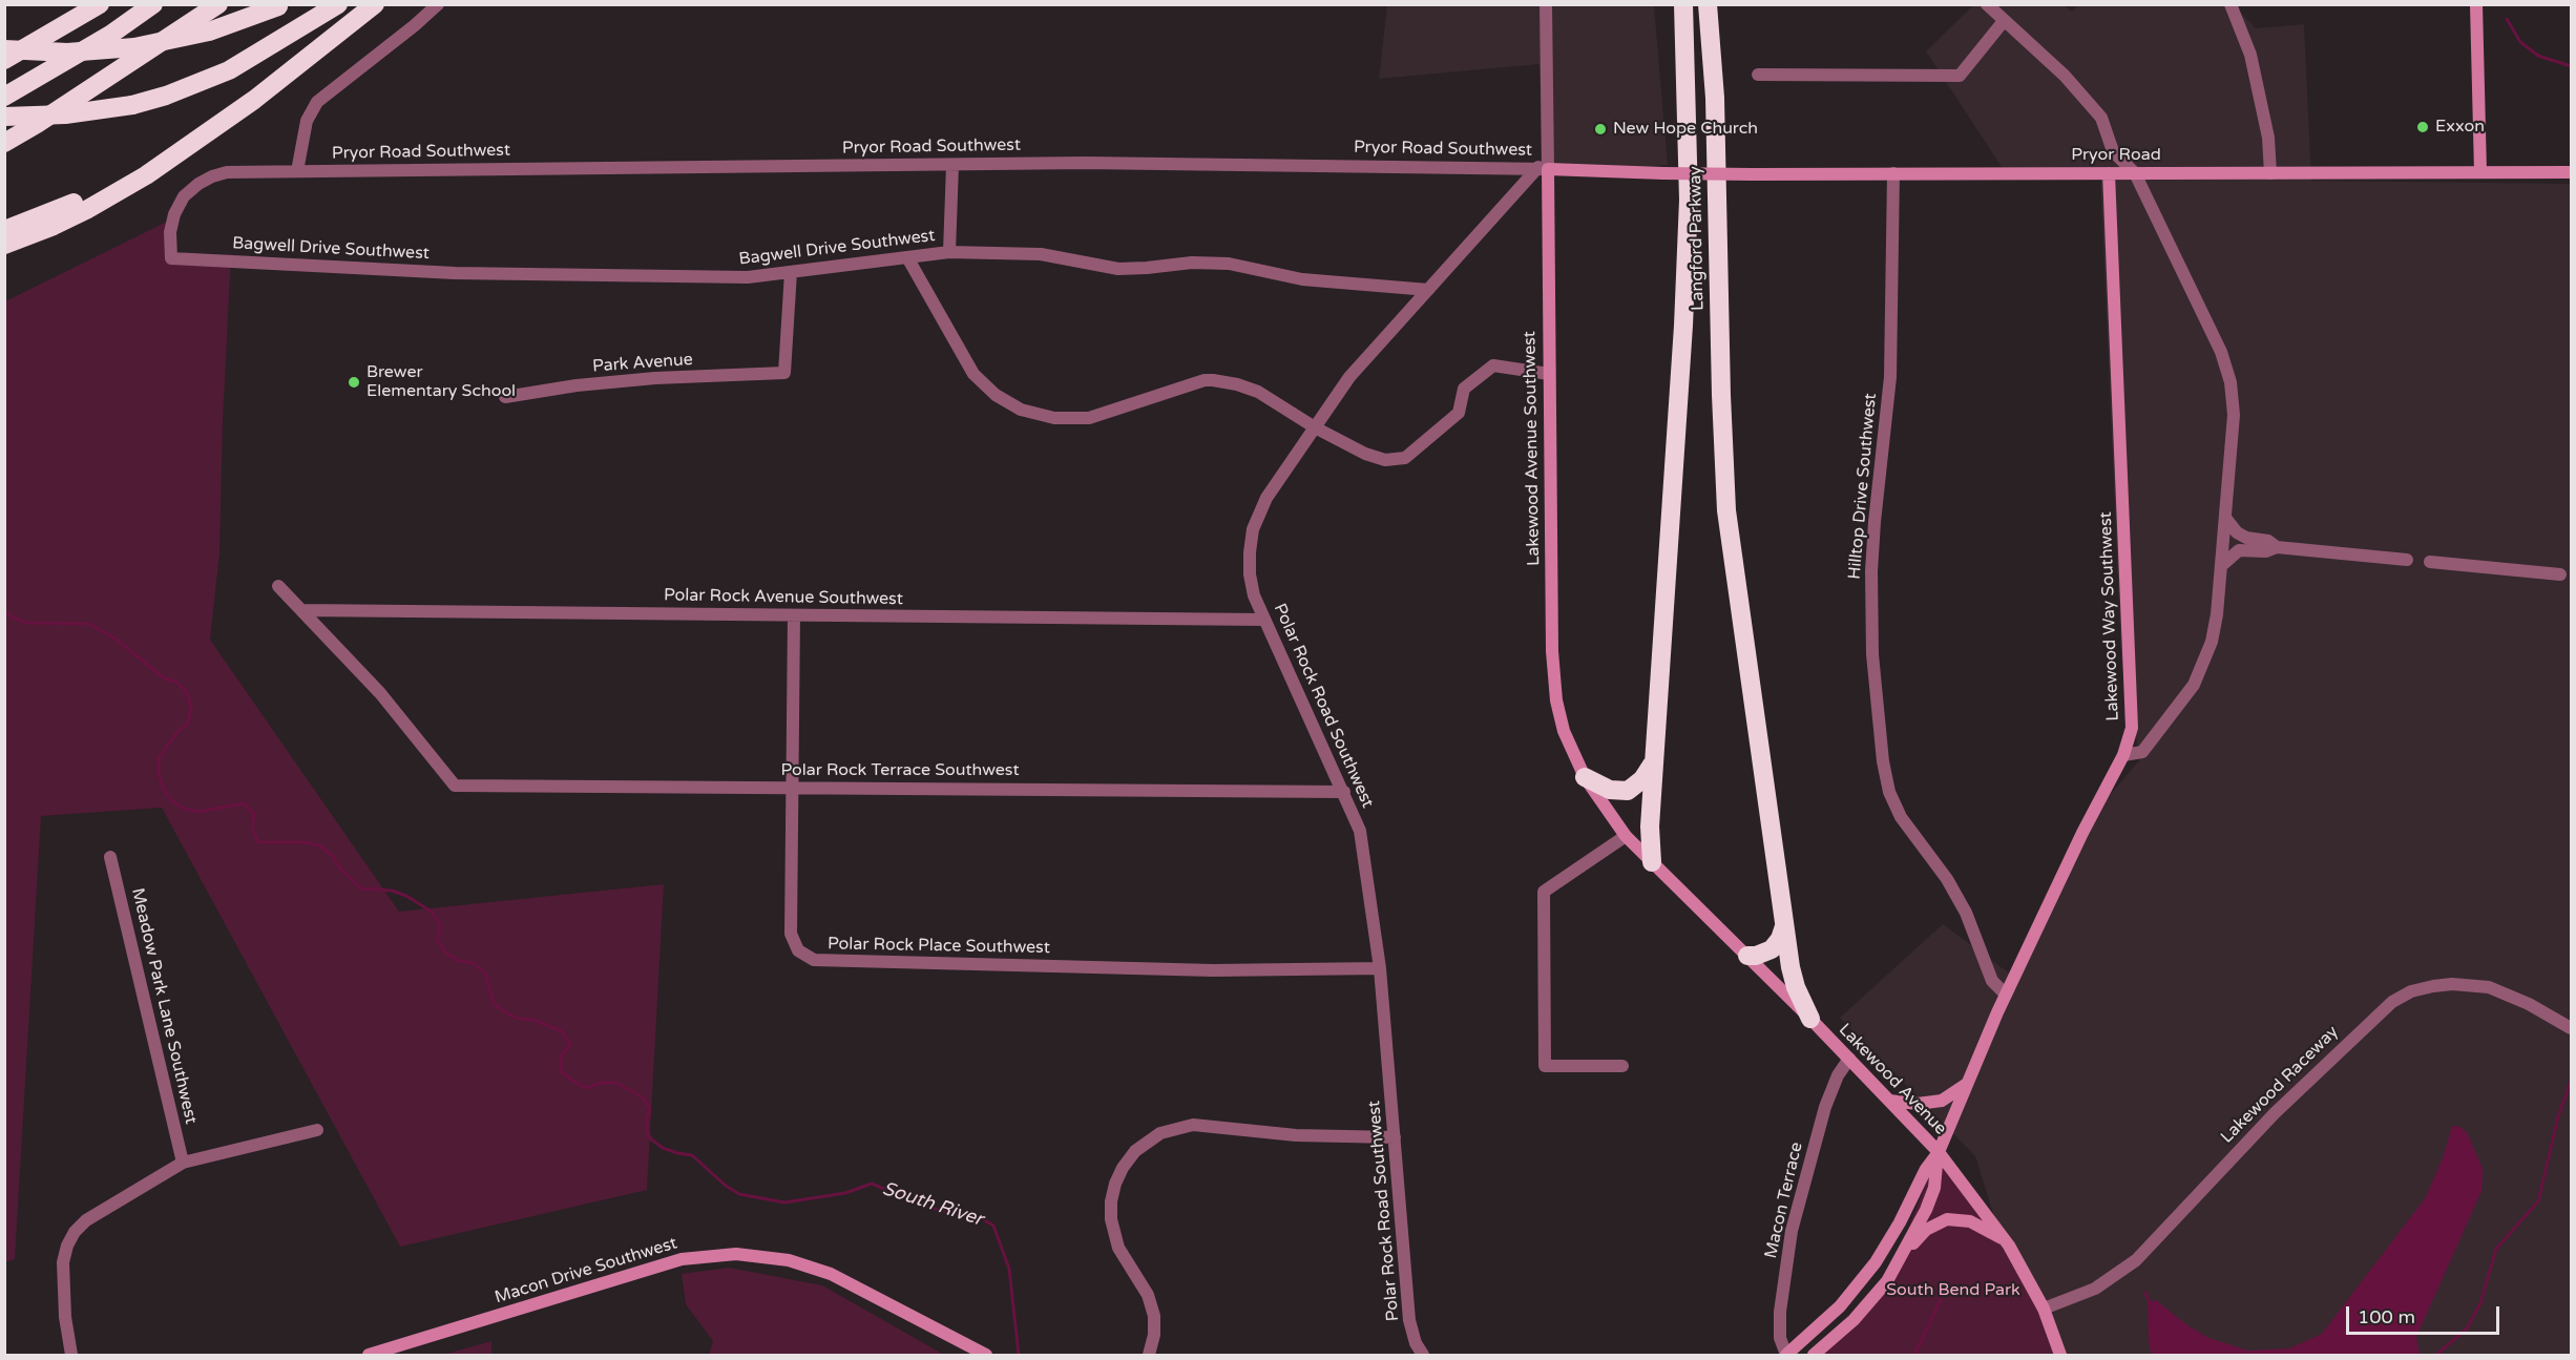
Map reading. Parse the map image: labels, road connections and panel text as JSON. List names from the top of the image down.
{
  "streets": {
    "highway": ["Langford Parkway"],
    "street": [
      "Pryor Road Southwest",
      "Pryor Road",
      "Bagwell Drive Southwest",
      "Park Avenue",
      "Lakewood Avenue Southwest",
      "Hilltop Drive Southwest",
      "Polar Rock Avenue Southwest",
      "Lakewood Way Southwest",
      "Polar Rock Road Southwest",
      "Polar Rock Terrace Southwest",
      "Polar Rock Place Southwest",
      "Meadow Park Lane Southwest",
      "Lakewood Avenue",
      "Lakewood Raceway",
      "Macon Terrace",
      "Macon Drive Southwest"
    ]
  },
  "crossings": [
    ["Pryor Road Southwest", "Pryor Road"],
    ["Pryor Road Southwest", "Bagwell Drive Southwest"],
    ["Pryor Road Southwest", "Lakewood Avenue Southwest"],
    ["Pryor Road Southwest", "Polar Rock Road Southwest"],
    ["Pryor Road", "Hilltop Drive Southwest"],
    ["Pryor Road", "Lakewood Way Southwest"],
    ["Langford Parkway", "Lakewood Avenue Southwest"],
    ["Langford Parkway", "Lakewood Avenue"],
    ["Bagwell Drive Southwest", "Park Avenue"],
    ["Bagwell Drive Southwest", "Polar Rock Road Southwest"],
    ["Lakewood Avenue Southwest", "Polar Rock Road Southwest"],
    ["Lakewood Avenue Southwest", "Lakewood Avenue"],
    ["Hilltop Drive Southwest", "Lakewood Way Southwest"],
    ["Polar Rock Avenue Southwest", "Polar Rock Road Southwest"],
    ["Polar Rock Avenue Southwest", "Polar Rock Terrace Southwest"],
    ["Polar Rock Avenue Southwest", "Polar Rock Place Southwest"],
    ["Lakewood Way Southwest", "Lakewood Avenue"],
    ["Polar Rock Road Southwest", "Polar Rock Terrace Southwest"],
    ["Polar Rock Road Southwest", "Polar Rock Place Southwest"],
    ["Polar Rock Terrace Southwest", "Polar Rock Place Southwest"],
    ["Lakewood Avenue", "Lakewood Raceway"],
    ["Lakewood Avenue", "Macon Terrace"]
  ],
  "water": ["South River"],
  "parks": ["South Bend Park"],
  "places": ["Exxon", "New Hope Church", "Brewer Elementary School"],
  "scale_bar": "100 m"
}
